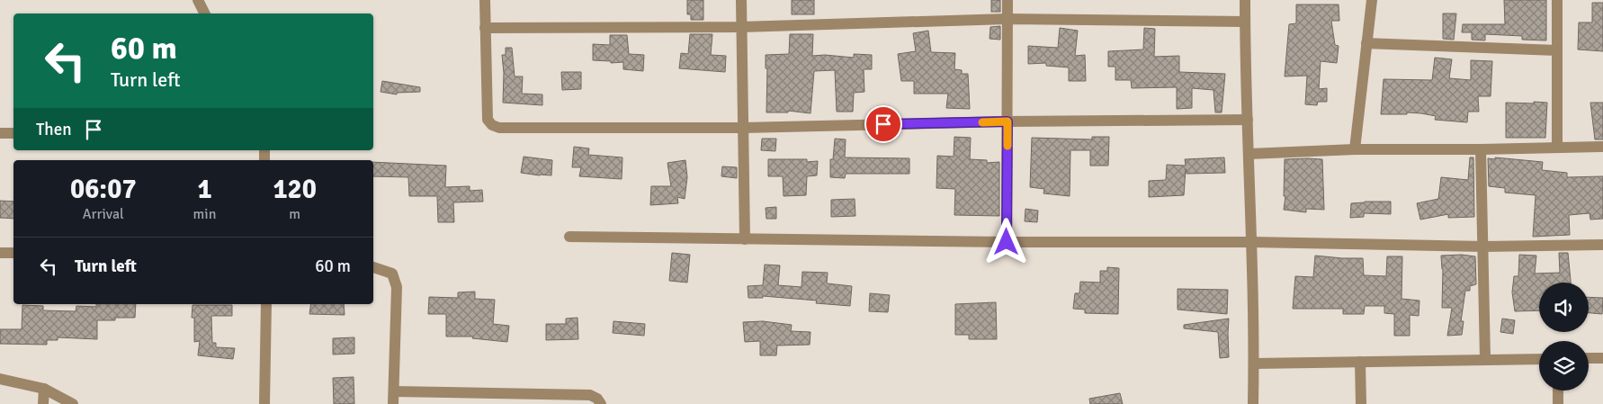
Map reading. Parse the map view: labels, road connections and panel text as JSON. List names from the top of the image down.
{
  "page": {
    "turn": ["60 m", "Turn left"],
    "then": "Then",
    "eta": [
      "06:07",
      "Arrival",
      "1",
      "min",
      "120",
      "m"
    ],
    "list": [
      {
        "name": "Turn left",
        "value": "60 m"
      }
    ]
  }
}
